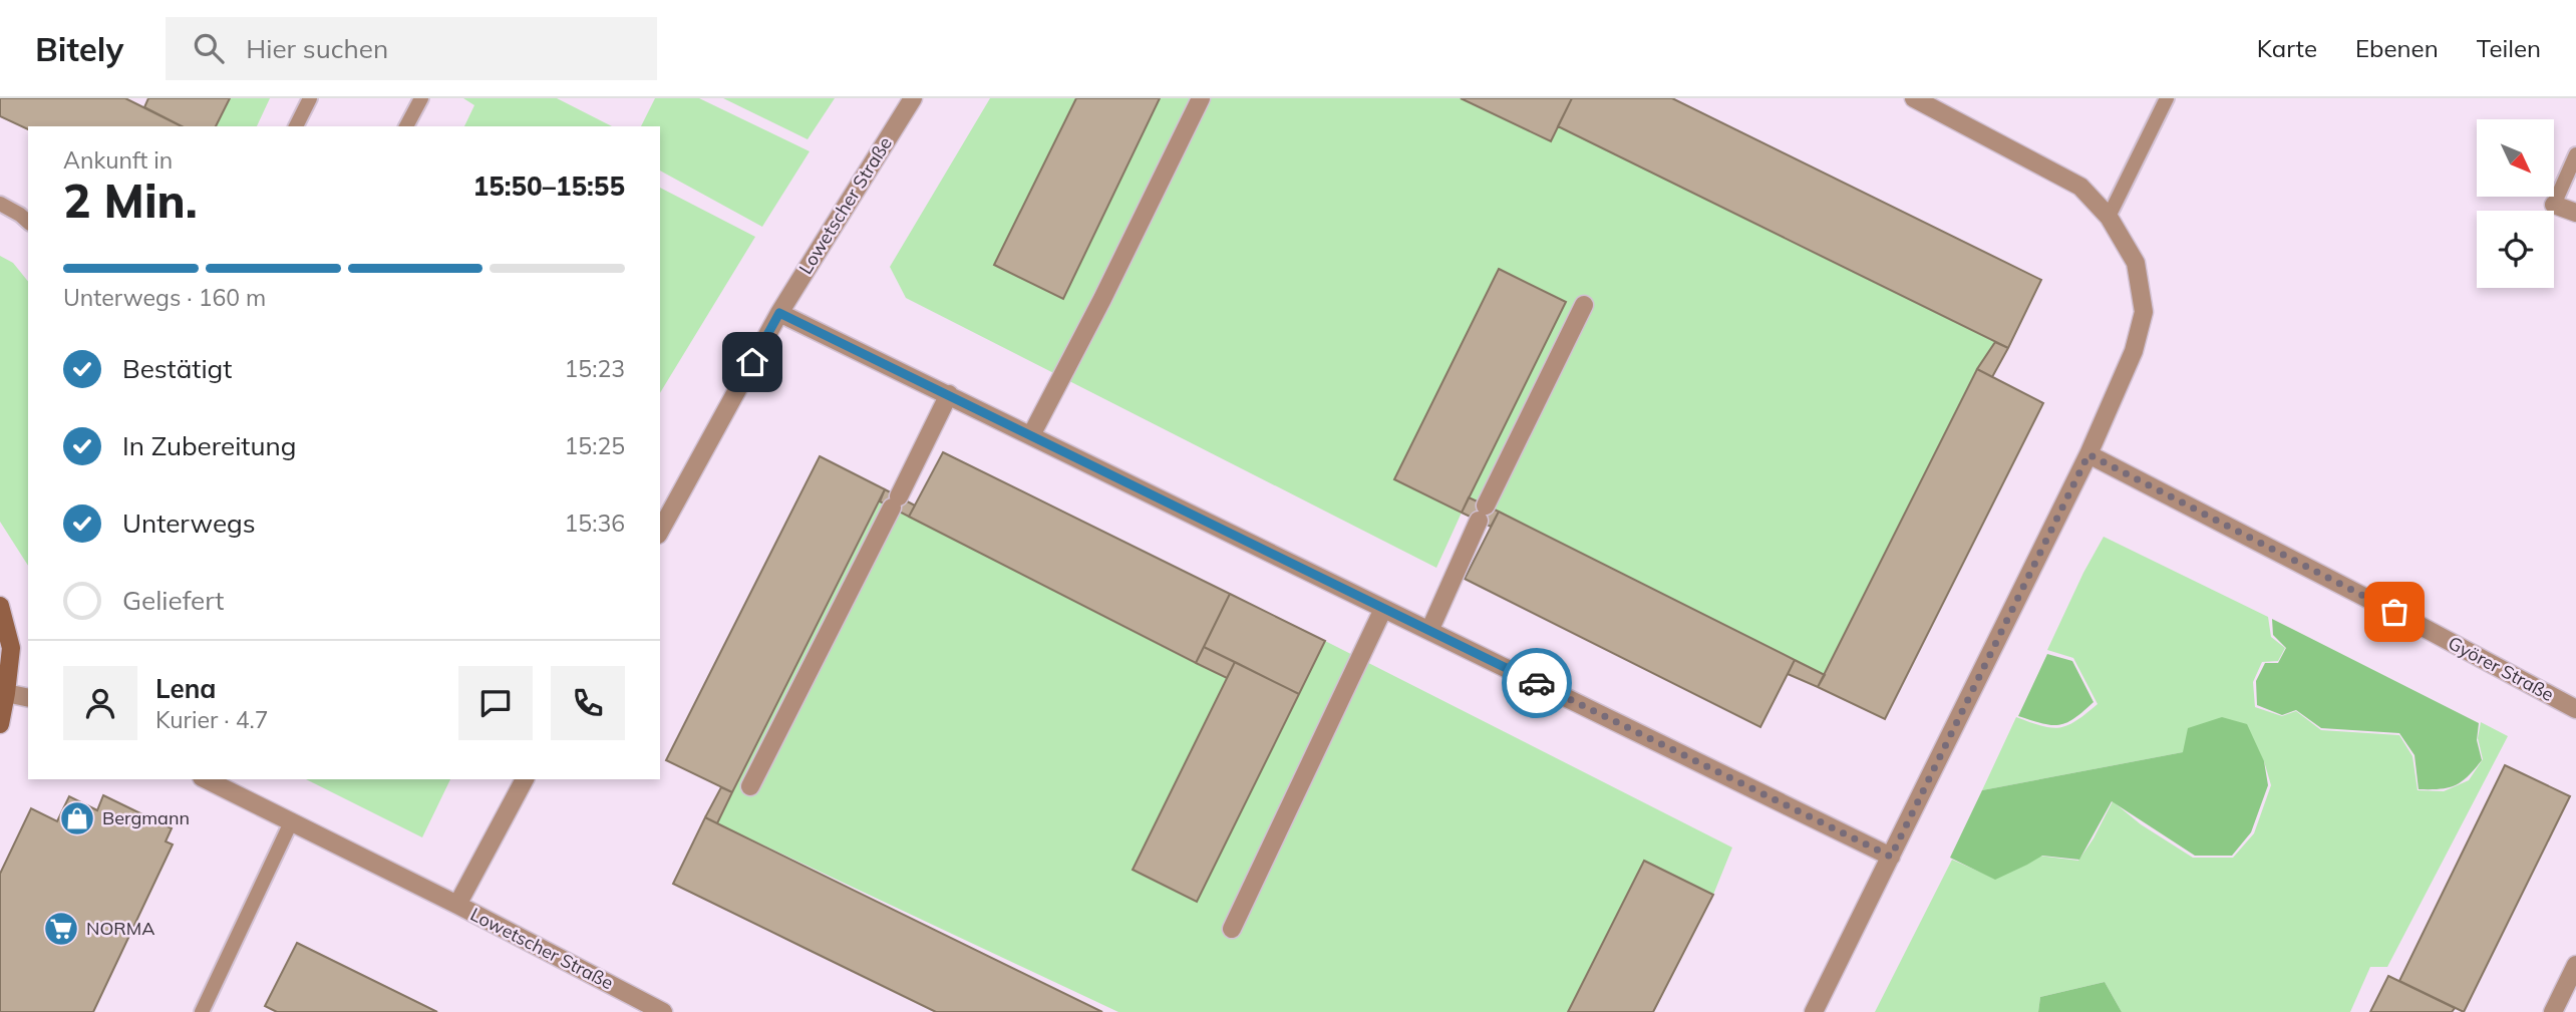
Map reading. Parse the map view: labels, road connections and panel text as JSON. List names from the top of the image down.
{
  "streets": {
    "street": ["Lowetscher Straße", "Györer Straße"]
  },
  "places": {
    "shop": ["Bergmann"],
    "supermarket": ["NORMA"]
  },
  "north": "bottom right",
  "page": {
    "header": "Bitely",
    "search": "Hier suchen",
    "nav": ["Karte", "Ebenen", "Teilen"],
    "heading": ["2 Min.", "Ankunft in", "15:50–15:55"],
    "panel": ["Lena", "Kurier · 4.7"],
    "bar": "Unterwegs · 160 m",
    "list": [
      ["Bestätigt", "15:23"],
      ["In Zubereitung", "15:25"],
      ["Unterwegs", "15:36"],
      "Geliefert"
    ]
  }
}
